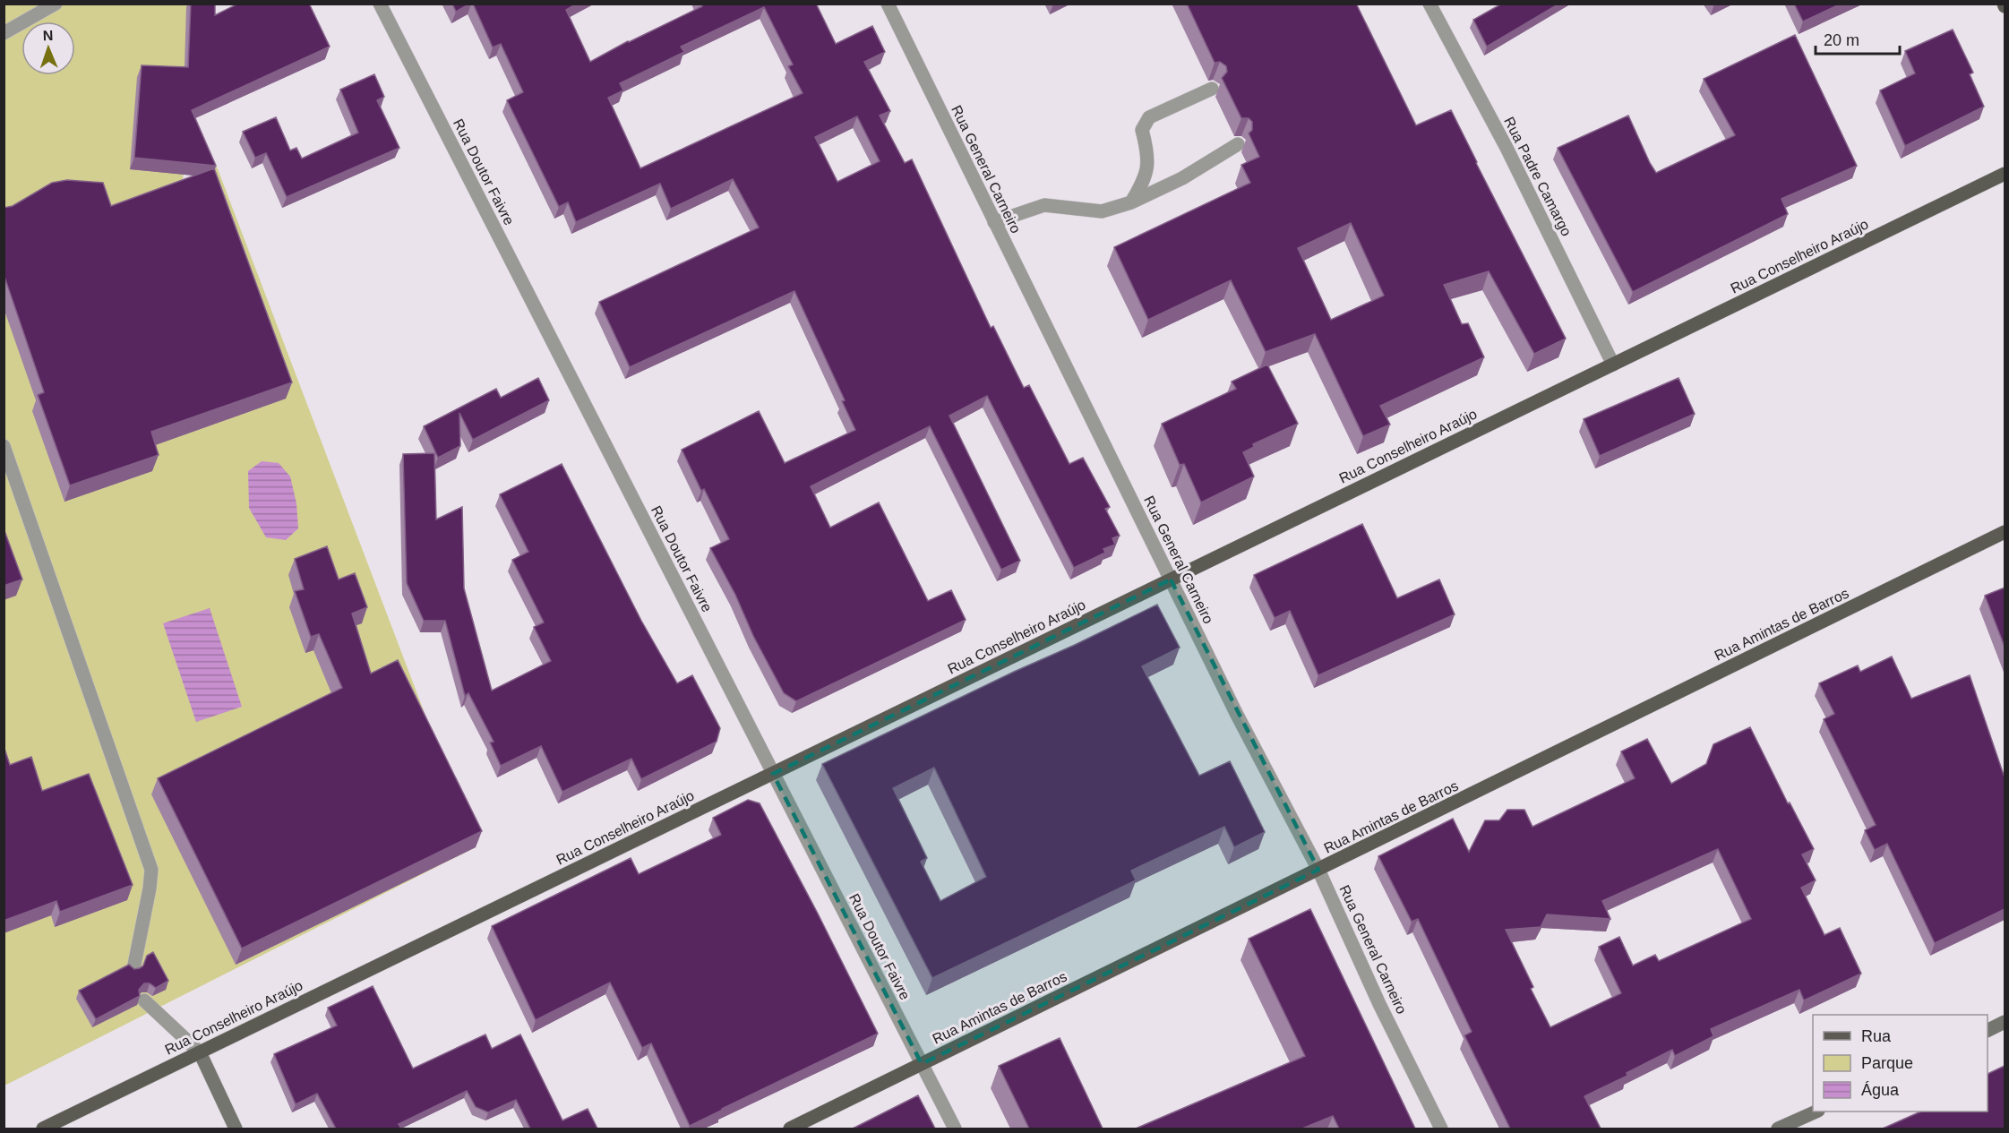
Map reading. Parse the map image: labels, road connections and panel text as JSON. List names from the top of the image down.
{
  "streets": {
    "main road": ["Rua Conselheiro Araújo", "Rua Amintas de Barros"],
    "street": ["Rua General Carneiro", "Rua Doutor Faivre", "Rua Padre Camargo"]
  },
  "crossings": [
    ["Rua General Carneiro", "Rua Conselheiro Araújo"],
    ["Rua General Carneiro", "Rua Amintas de Barros"],
    ["Rua Doutor Faivre", "Rua Conselheiro Araújo"],
    ["Rua Doutor Faivre", "Rua Amintas de Barros"],
    ["Rua Padre Camargo", "Rua Conselheiro Araújo"]
  ],
  "legend": ["Rua", "Parque", "Água"],
  "scale_bar": "20 m",
  "north": "top"
}
